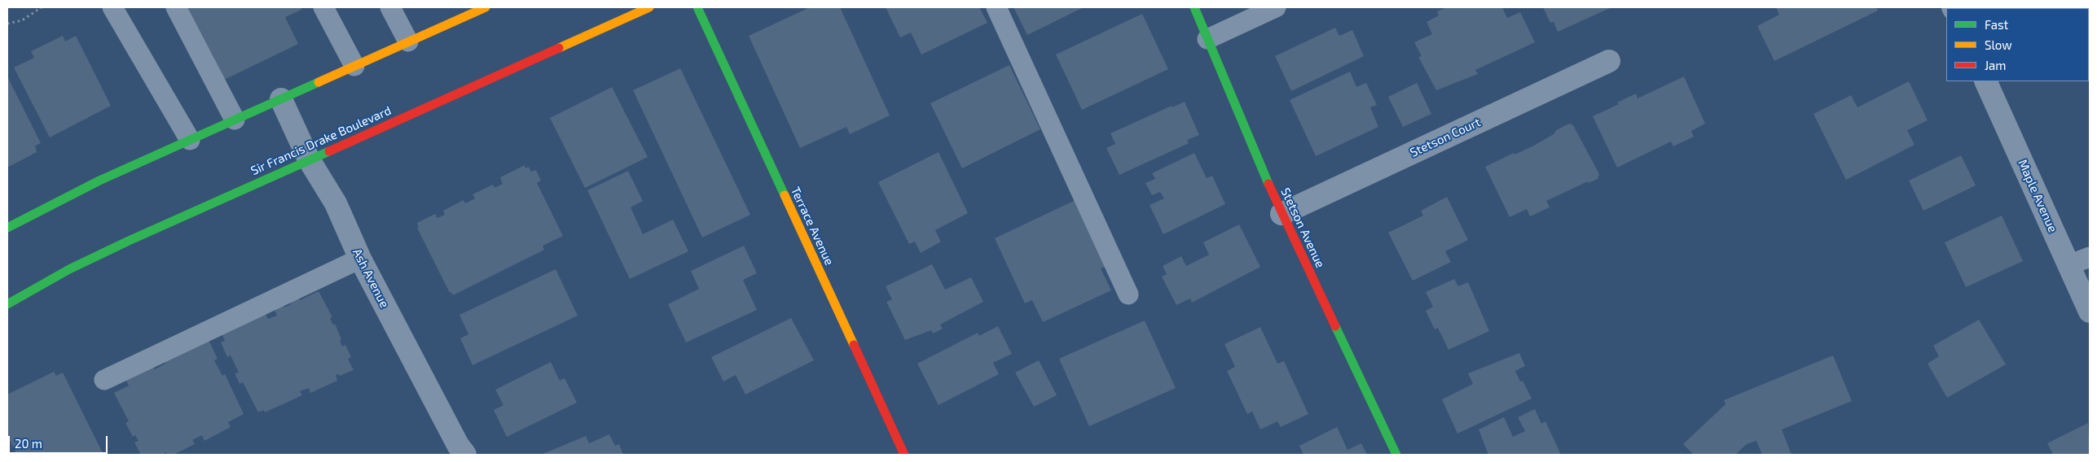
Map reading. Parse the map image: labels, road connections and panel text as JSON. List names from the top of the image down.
{
  "streets": {
    "main road": ["Sir Francis Drake Boulevard", "Terrace Avenue", "Stetson Avenue"],
    "street": ["Stetson Court", "Maple Avenue", "Ash Avenue"]
  },
  "crossings": [
    ["Stetson Court", "Stetson Avenue"],
    ["Sir Francis Drake Boulevard", "Ash Avenue"]
  ],
  "legend": ["Fast", "Slow", "Jam"],
  "scale_bar": "20 m"
}
